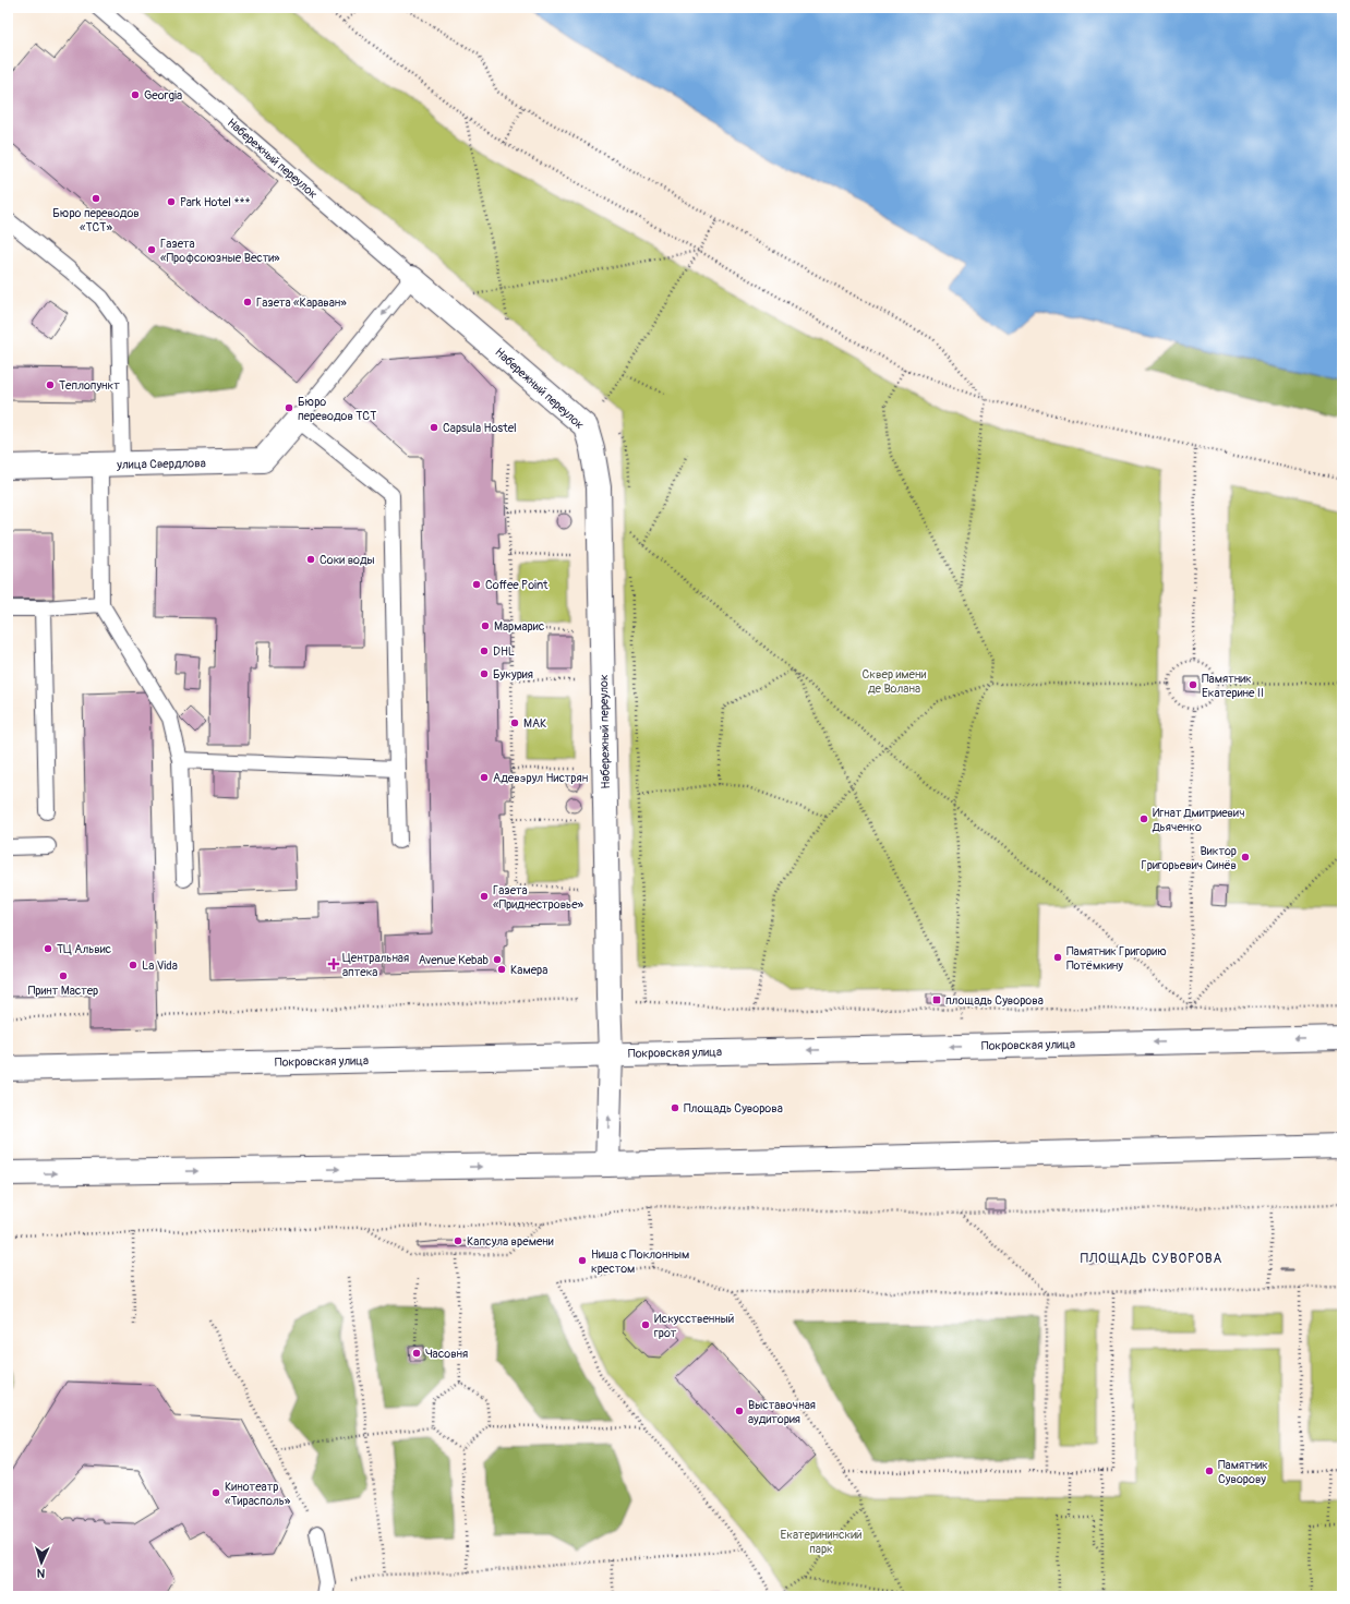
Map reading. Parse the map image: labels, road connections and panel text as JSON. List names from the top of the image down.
{
  "streets": {
    "main road": ["Набережный переулок", "улица Свердлова", "Покровская улица"]
  },
  "crossings": [
    ["Набережный переулок", "Покровская улица"]
  ],
  "districts": ["ПЛОЩАДЬ СУВОРОВА"],
  "parks": ["Сквер имени де Волана", "Екатерининский парк"],
  "places": {
    "other": [
      "Georgia",
      "Бюро переводов «ТСТ»",
      "Park Hotel ***",
      "Газета «Профсоюзные Вести»",
      "Газета «Караван»",
      "Теплопункт",
      "Бюро переводов ТСТ",
      "Capsula Hostel",
      "Соки воды",
      "Coffee Point",
      "Мармарис",
      "DHL",
      "Букурия",
      "Памятник Екатерине II",
      "МАК",
      "Адевэрул Нистрян",
      "Игнат Дмитриевич Дьяченко",
      "Виктор Григорьевич Синёв",
      "Газета «Приднестровье»",
      "ТЦ Альвис",
      "Памятник Григорию Потёмкину",
      "Avenue Kebab",
      "La Vida",
      "Камера",
      "Принт Мастер",
      "Площадь Суворова",
      "Капсула времени",
      "Ниша с Поклонным крестом",
      "Искусственный грот",
      "Часовня",
      "Выставочная аудитория",
      "Памятник Суворову",
      "Кинотеатр «Тирасполь»"
    ],
    "health": ["Центральная аптека"],
    "transit": ["площадь Суворова"]
  },
  "north": "bottom"
}
